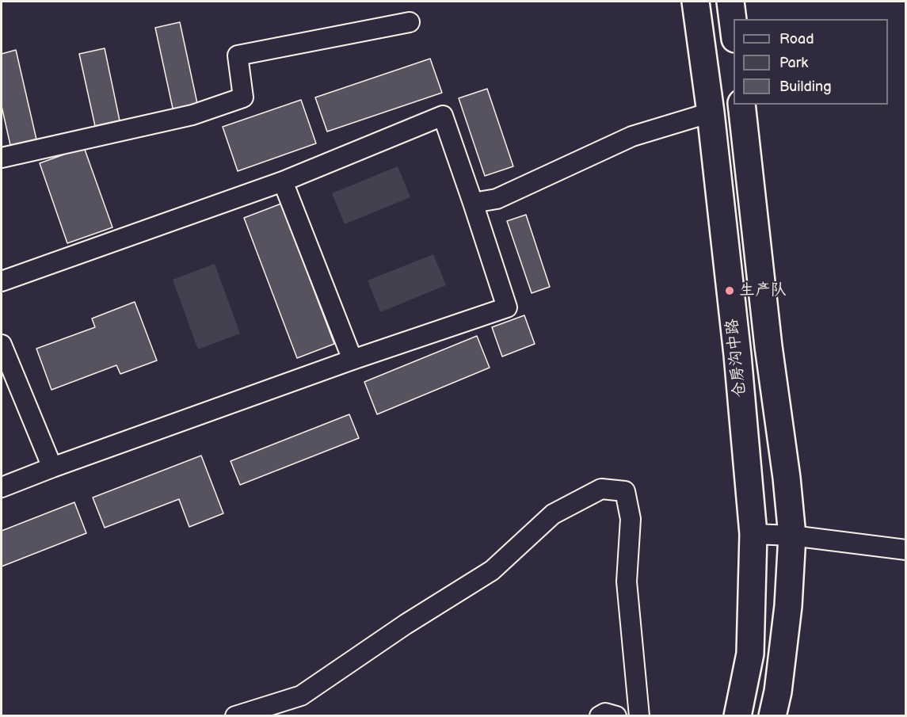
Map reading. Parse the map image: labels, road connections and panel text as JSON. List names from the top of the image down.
{
  "streets": {
    "highway": ["仓房沟中路"]
  },
  "places": ["生产队"],
  "legend": ["Road", "Park", "Building"]
}
